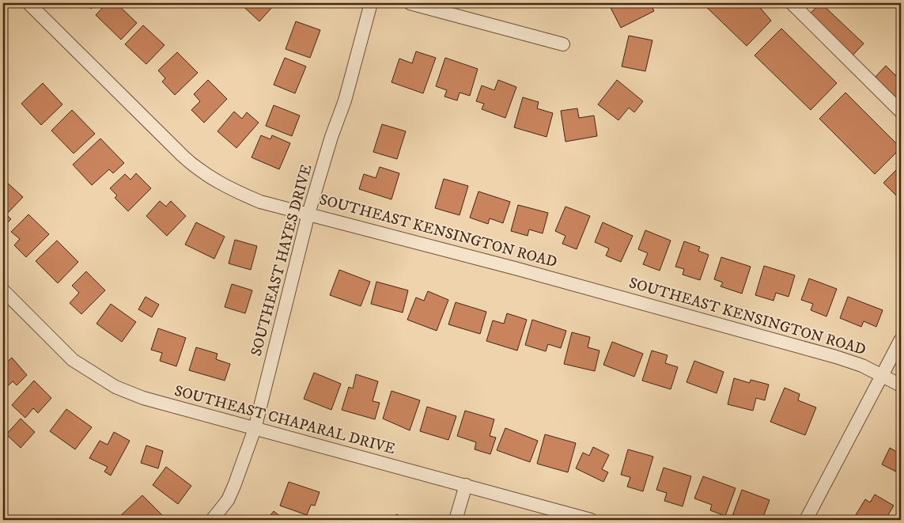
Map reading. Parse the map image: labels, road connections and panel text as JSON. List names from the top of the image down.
{
  "streets": {
    "street": ["SOUTHEAST KENSINGTON ROAD", "SOUTHEAST HAYES DRIVE", "SOUTHEAST CHAPARAL DRIVE"]
  },
  "crossings": [
    ["SOUTHEAST KENSINGTON ROAD", "SOUTHEAST HAYES DRIVE"],
    ["SOUTHEAST HAYES DRIVE", "SOUTHEAST CHAPARAL DRIVE"]
  ]
}
